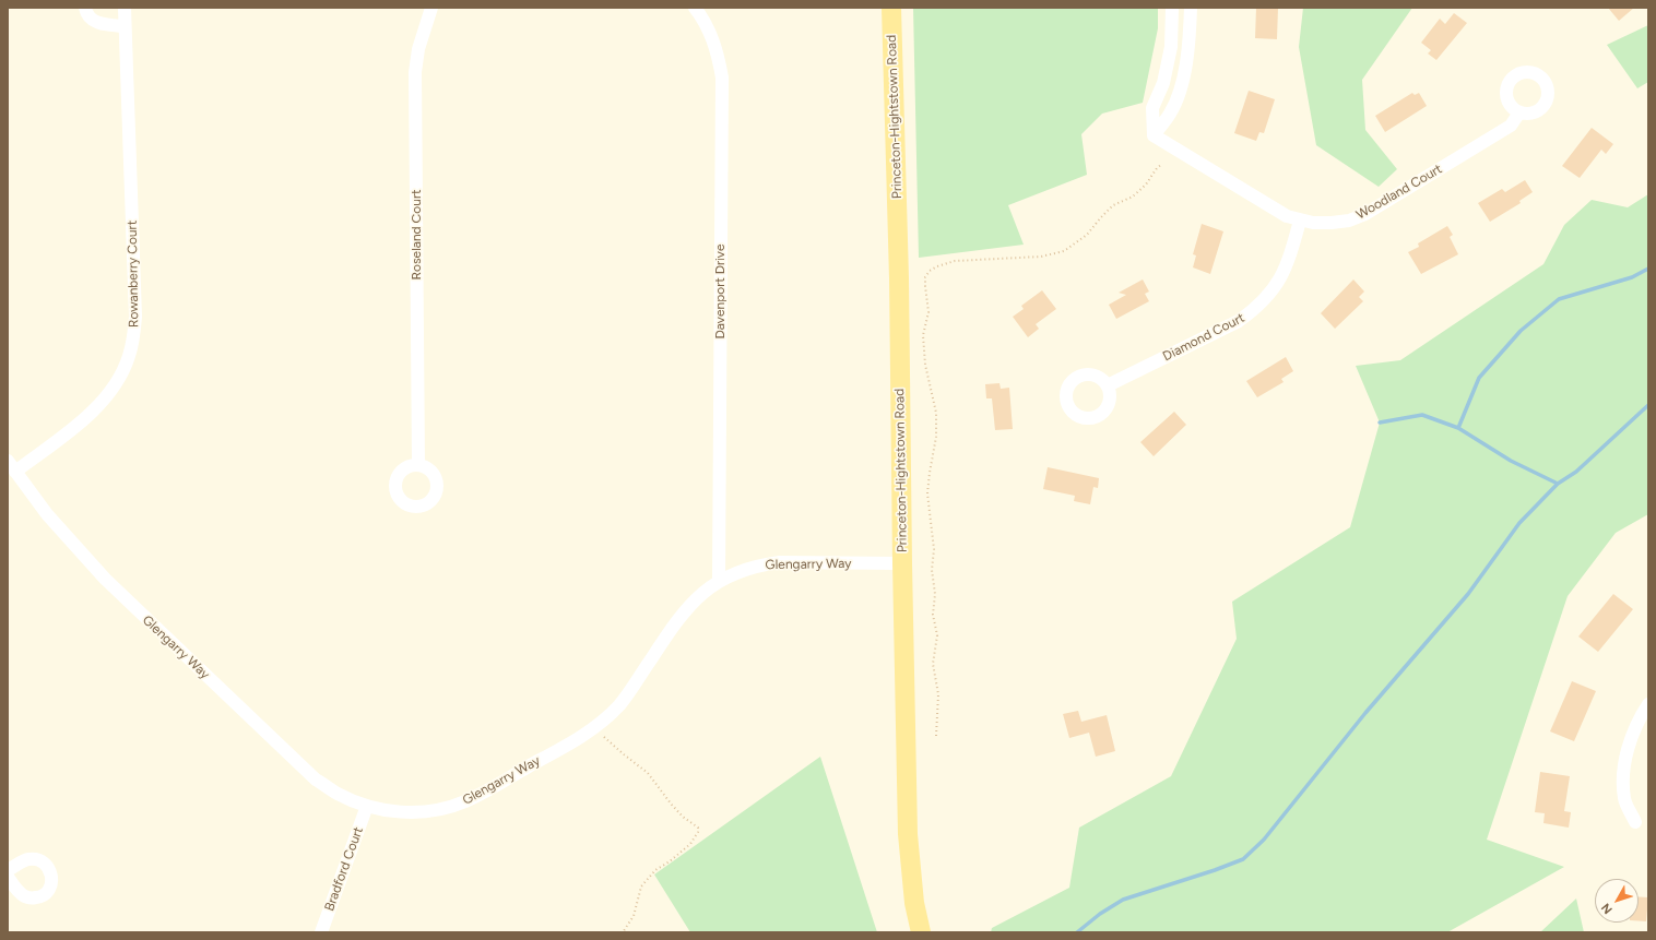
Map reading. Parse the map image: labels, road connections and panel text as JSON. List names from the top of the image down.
{
  "streets": {
    "main road": ["Princeton-Hightstown Road"],
    "street": [
      "Woodland Court",
      "Roseland Court",
      "Rowanberry Court",
      "Davenport Drive",
      "Diamond Court",
      "Glengarry Way",
      "Bradford Court"
    ]
  },
  "crossings": [
    ["Princeton-Hightstown Road", "Glengarry Way"],
    ["Woodland Court", "Diamond Court"],
    ["Rowanberry Court", "Glengarry Way"],
    ["Davenport Drive", "Glengarry Way"],
    ["Glengarry Way", "Bradford Court"]
  ],
  "north": "bottom left"
}
